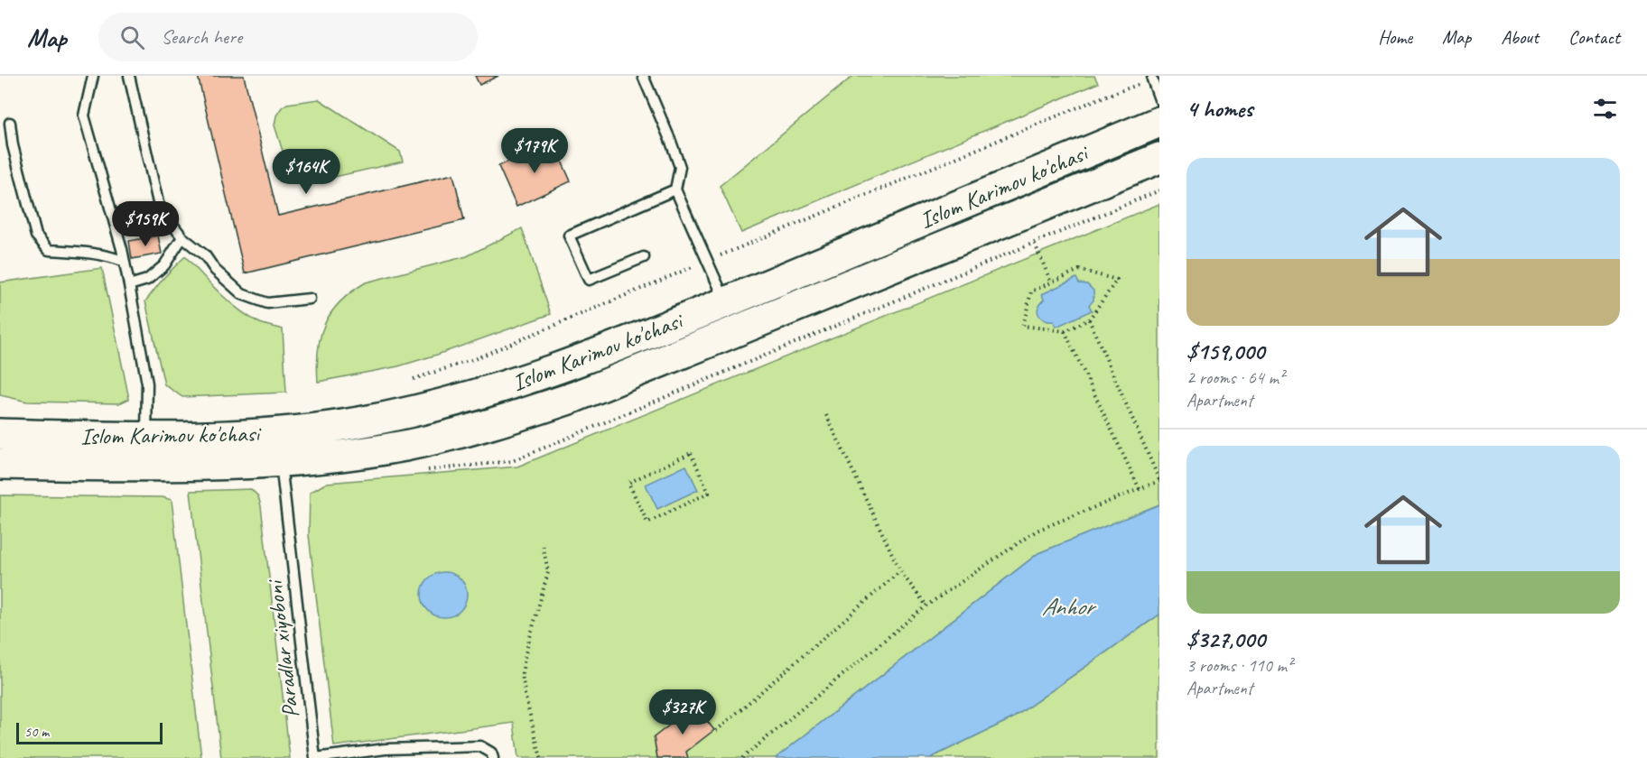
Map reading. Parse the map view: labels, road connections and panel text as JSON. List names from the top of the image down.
{
  "streets": {
    "main road": ["Islom Karimov ko'chasi"],
    "lane": ["Paradlar xiyoboni"]
  },
  "crossings": [
    ["Islom Karimov ko'chasi", "Paradlar xiyoboni"]
  ],
  "water": ["Anhor"],
  "scale_bar": "50 m",
  "page": {
    "header": "Map",
    "search": "Search here",
    "nav": [
      "Home",
      "Map",
      "About",
      "Contact"
    ],
    "heading": "4 homes",
    "price": [
      "$179K",
      "$164K",
      "$159K",
      "$327K"
    ],
    "list": [
      {
        "name": "$159,000",
        "note": "2 rooms · 64 m² · Apartment"
      },
      {
        "name": "$327,000",
        "note": "3 rooms · 110 m² · Apartment"
      }
    ],
    "scale": "50 m"
  }
}
